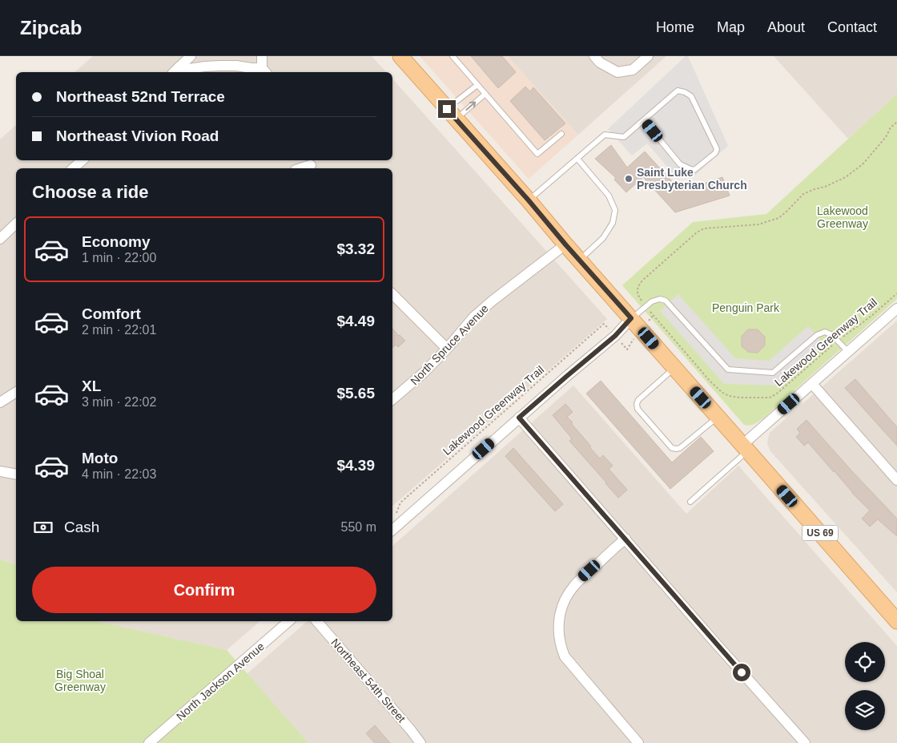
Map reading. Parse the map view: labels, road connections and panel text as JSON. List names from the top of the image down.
{
  "streets": {
    "main road": ["US 69"],
    "street": ["North Spruce Avenue", "Northeast 54th Street", "North Jackson Avenue"],
    "path": ["Lakewood Greenway Trail"]
  },
  "crossings": [
    ["North Spruce Avenue", "US 69"]
  ],
  "parks": ["Lakewood Greenway", "Penguin Park", "Big Shoal Greenway"],
  "places": ["Saint Luke Presbyterian Church"],
  "page": {
    "header": "Zipcab",
    "nav": [
      "Home",
      "Map",
      "About",
      "Contact"
    ],
    "banner": ["Northeast 52nd Terrace", "Northeast Vivion Road"],
    "heading": "Choose a ride",
    "list": [
      {
        "name": "Economy",
        "note": "1 min · 22:00",
        "value": "$3.32"
      },
      {
        "name": "Comfort",
        "note": "2 min · 22:01",
        "value": "$4.49"
      },
      {
        "name": "XL",
        "note": "3 min · 22:02",
        "value": "$5.65"
      },
      {
        "name": "Moto",
        "note": "4 min · 22:03",
        "value": "$4.39"
      }
    ],
    "pay": ["Cash", "550 m"],
    "buttons": "Confirm"
  }
}
